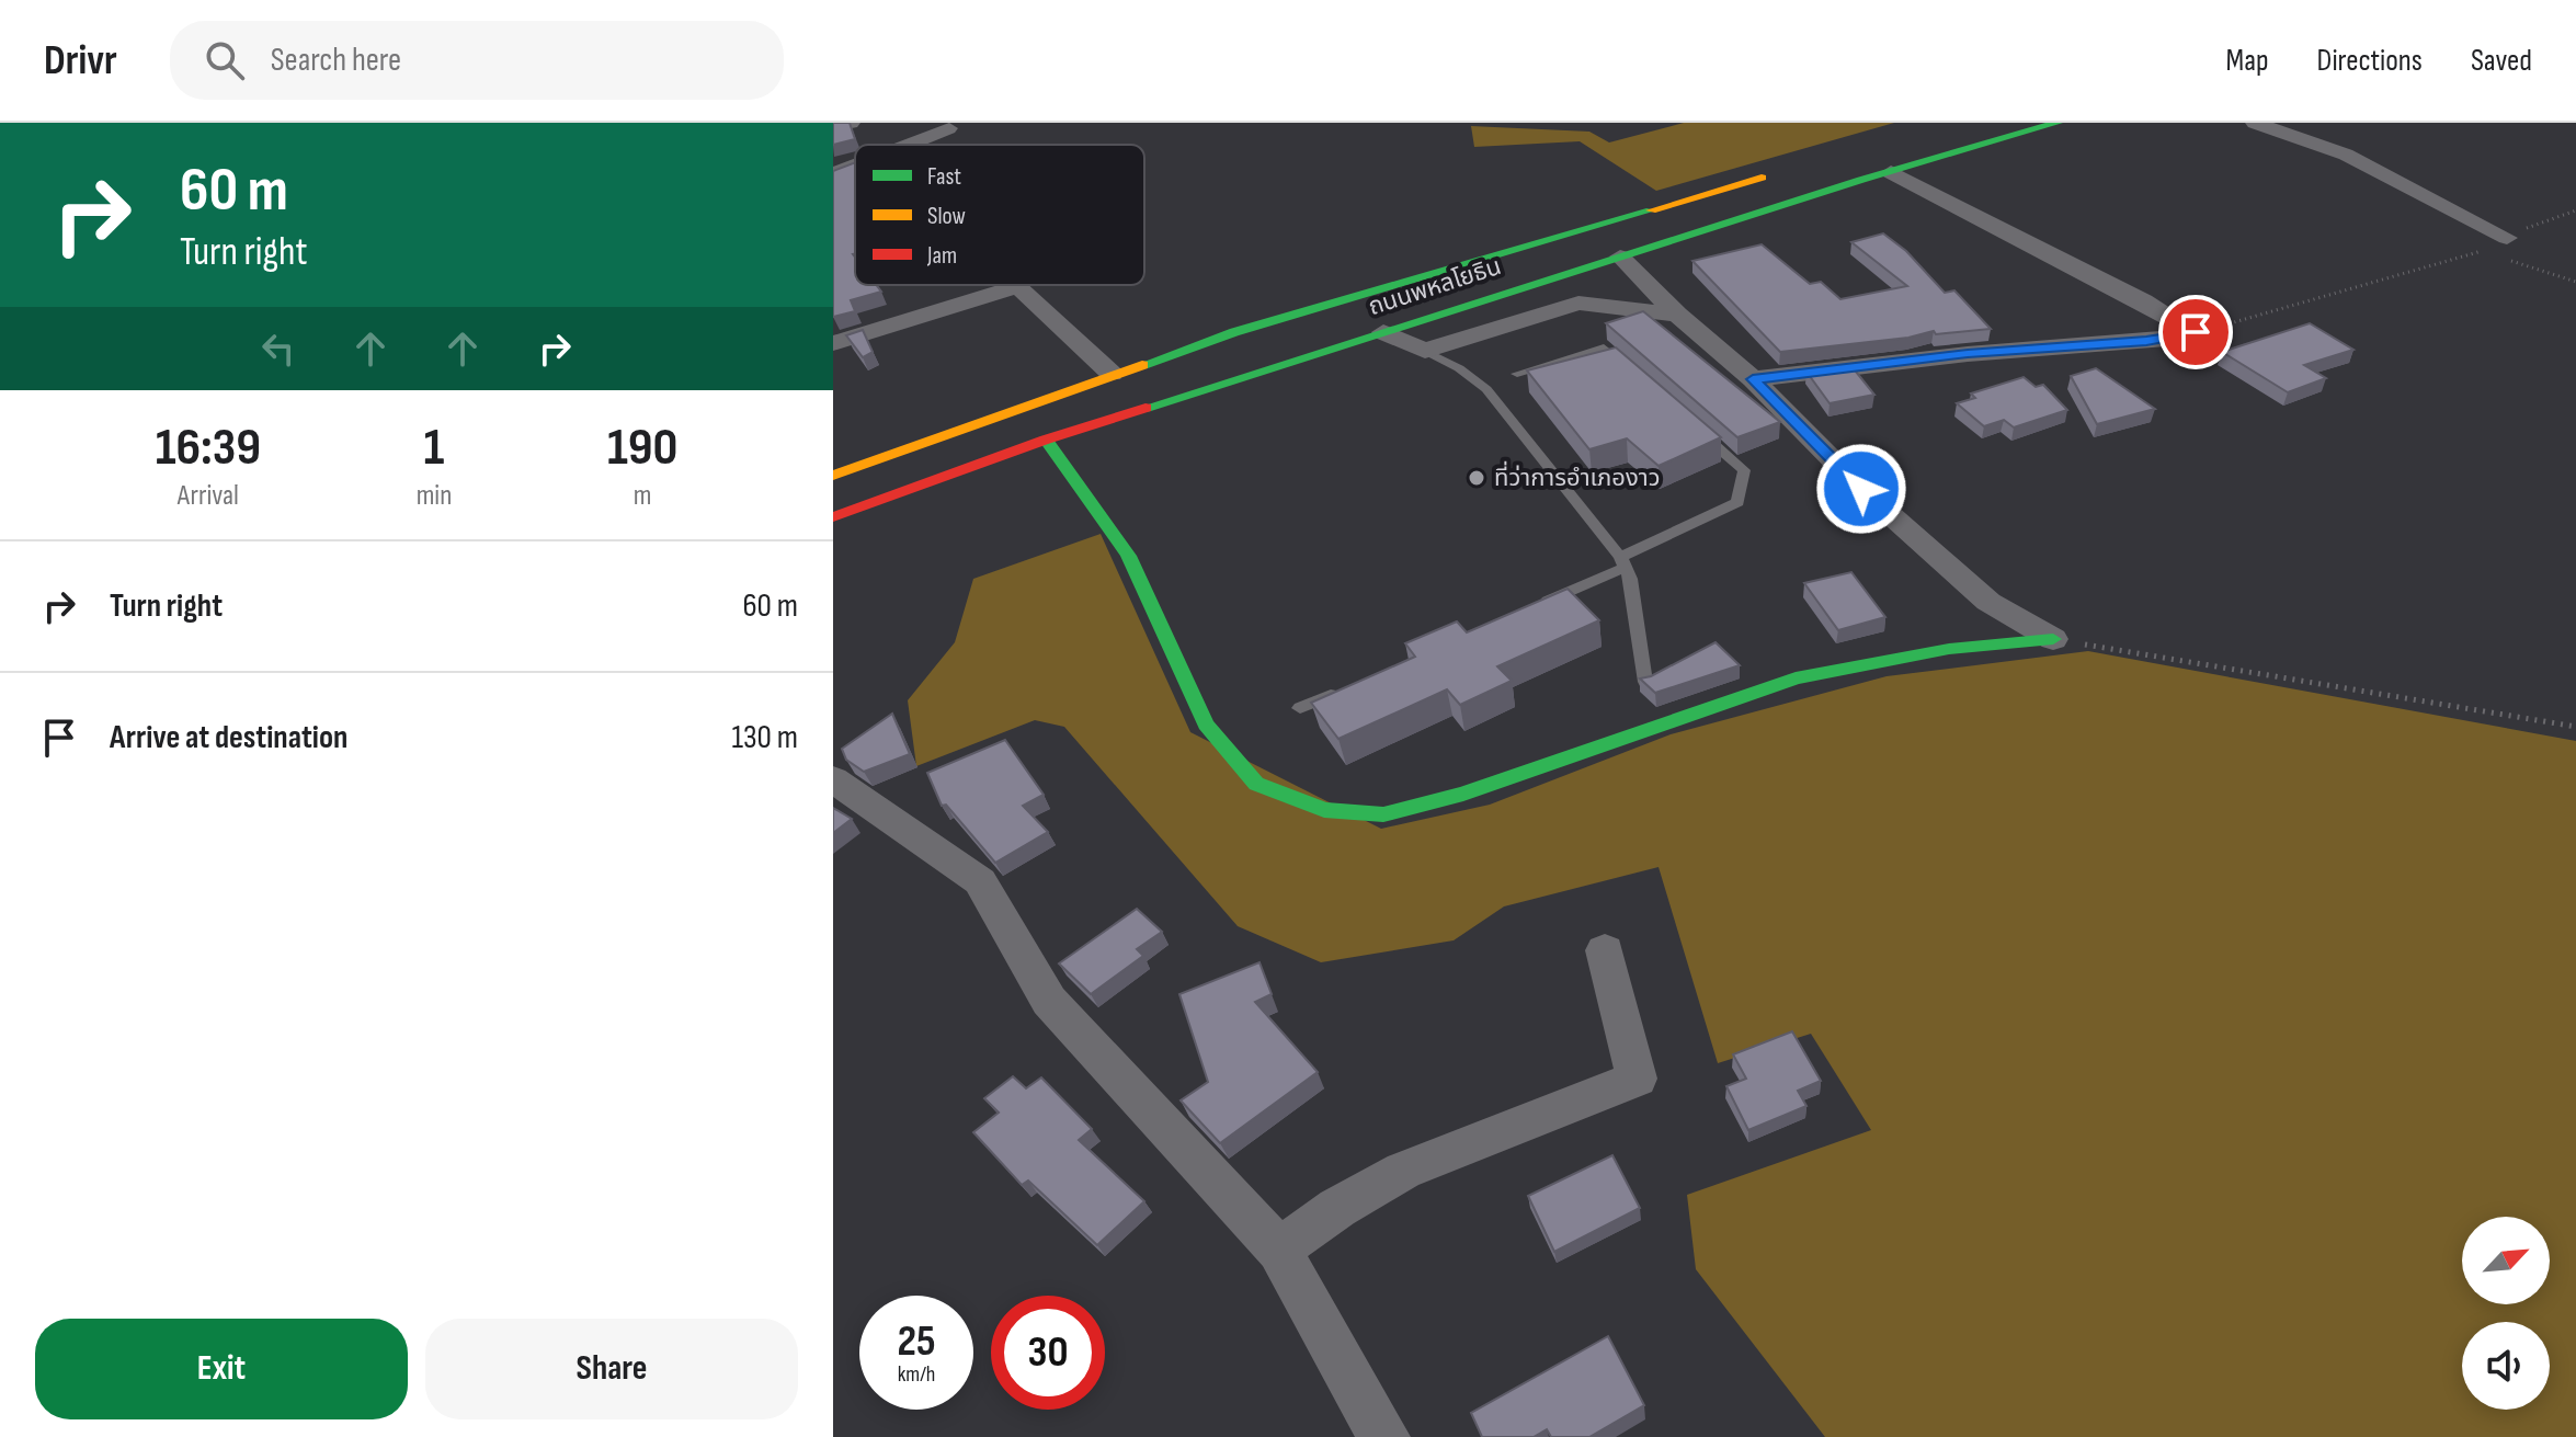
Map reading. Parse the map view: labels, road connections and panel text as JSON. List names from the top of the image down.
{
  "streets": {
    "main road": ["ถนนพหลโยธิน"]
  },
  "places": ["ที่ว่าการอำเภองาว"],
  "legend": ["Fast", "Slow", "Jam"],
  "north": "top right",
  "page": {
    "header": "Drivr",
    "search": "Search here",
    "nav": ["Map", "Directions", "Saved"],
    "turn": ["60 m", "Turn right"],
    "eta": [
      "16:39",
      "Arrival",
      "1",
      "min",
      "190",
      "m"
    ],
    "list": [
      {
        "name": "Turn right",
        "value": "60 m"
      },
      {
        "name": "Arrive at destination",
        "value": "130 m"
      }
    ],
    "speed": "25 km/h",
    "limit": "30",
    "buttons": ["Exit", "Share"]
  }
}
